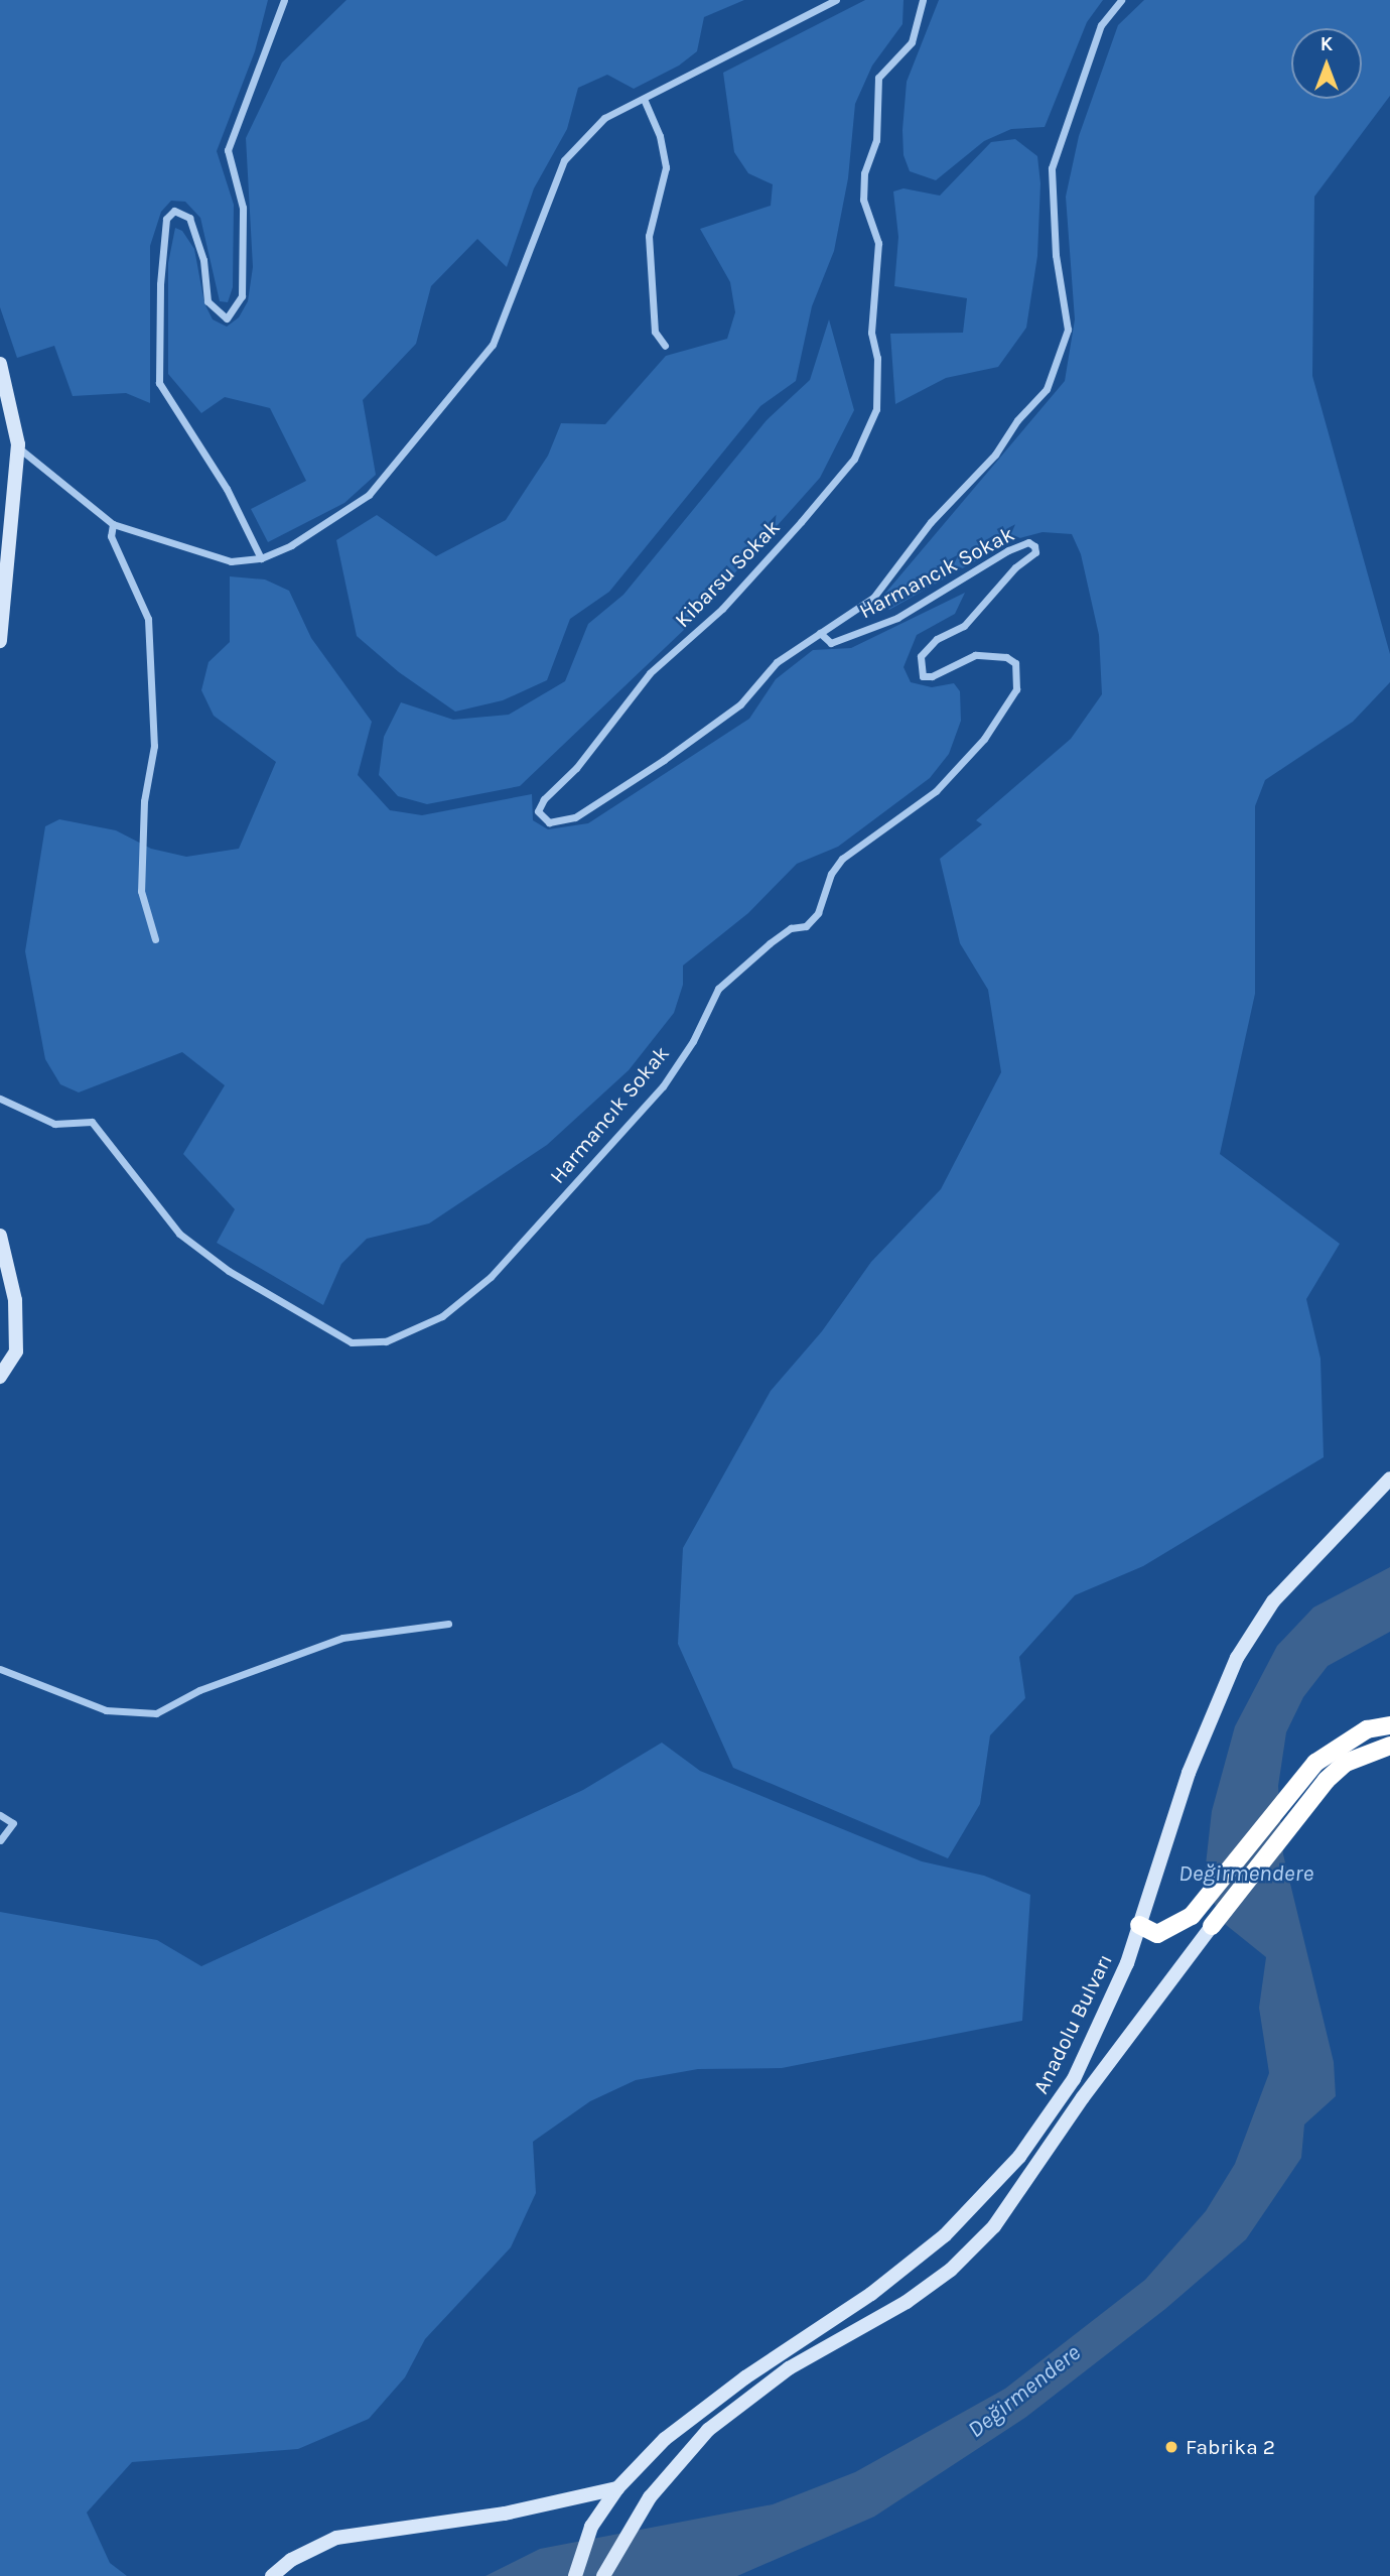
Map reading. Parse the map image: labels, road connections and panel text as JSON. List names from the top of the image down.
{
  "streets": {
    "street": ["Harmancık Sokak", "Kibarsu Sokak", "Anadolu Bulvarı"]
  },
  "crossings": [
    ["Harmancık Sokak", "Kibarsu Sokak"]
  ],
  "water": ["Değirmendere"],
  "places": ["Fabrika 2"],
  "north": "top"
}
